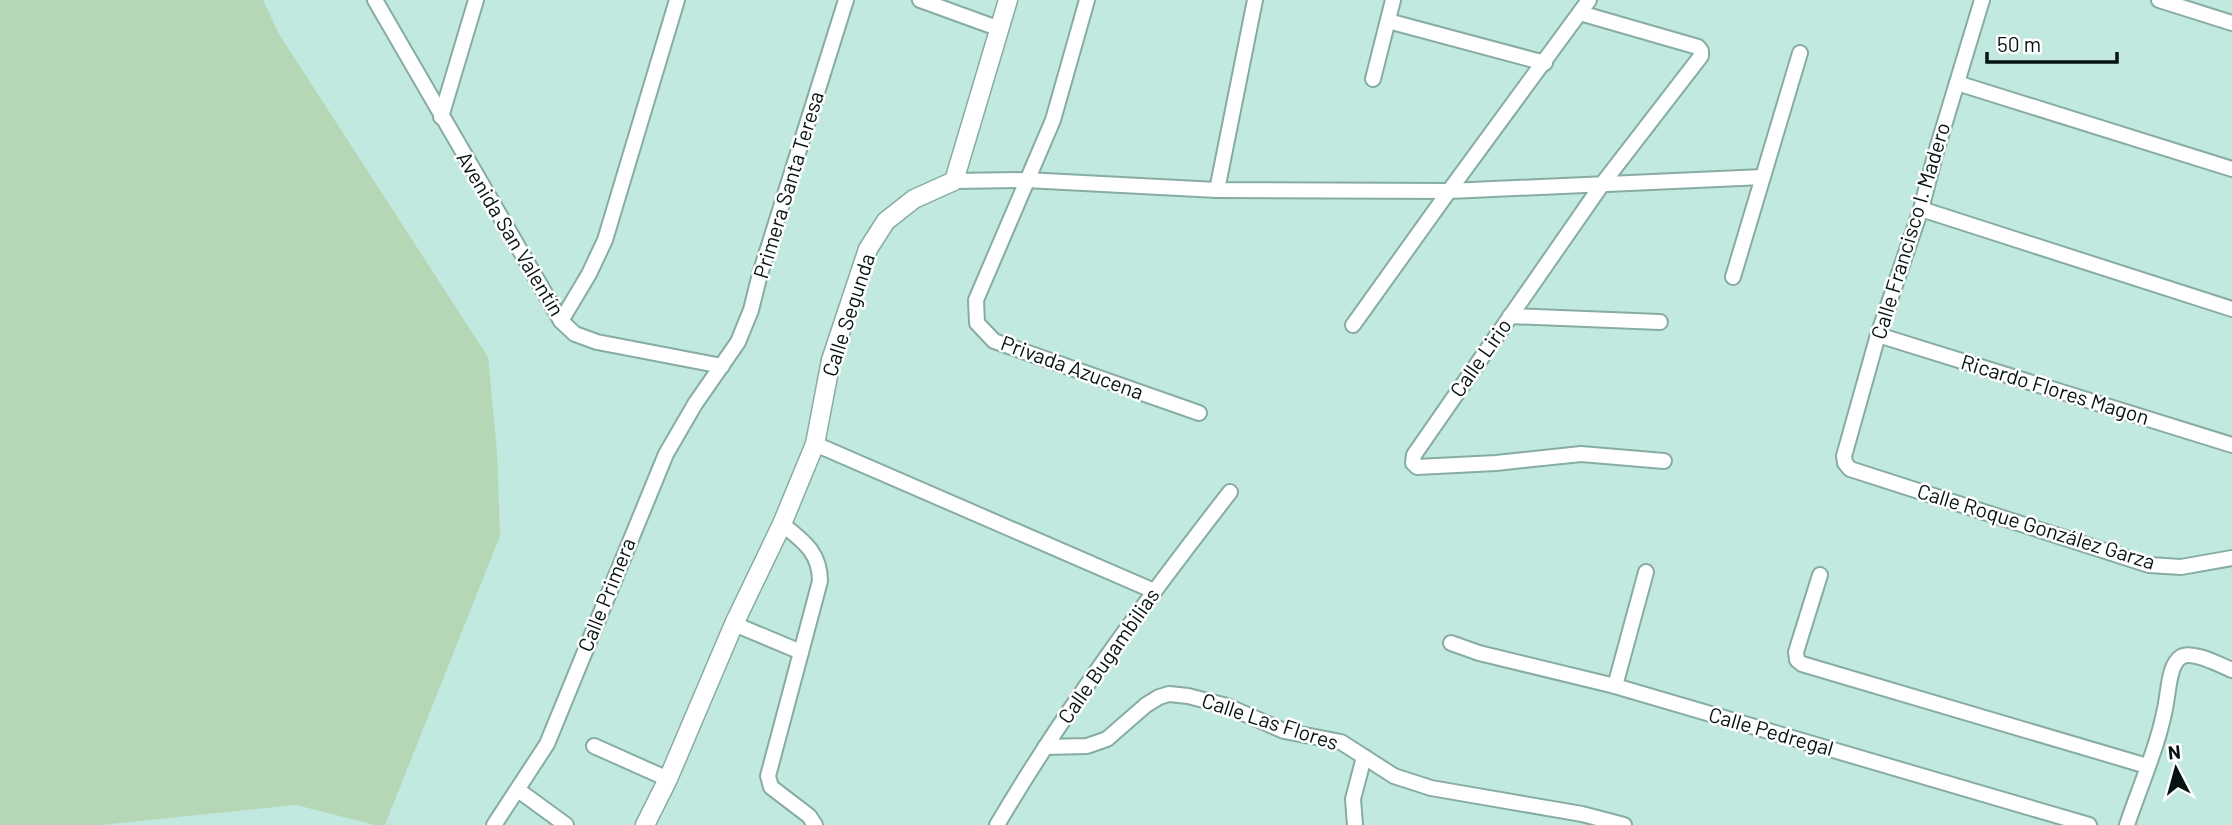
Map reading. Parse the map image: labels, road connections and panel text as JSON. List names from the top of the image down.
{
  "streets": {
    "street": [
      "Primera Santa Teresa",
      "Calle Francisco I. Madero",
      "Avenida San Valentín",
      "Calle Segunda",
      "Calle Lirio",
      "Privada Azucena",
      "Ricardo Flores Magon",
      "Calle Roque González Garza",
      "Calle Primera",
      "Calle Bugambilias",
      "Calle Las Flores",
      "Calle Pedregal"
    ]
  },
  "crossings": [
    ["Primera Santa Teresa", "Avenida San Valentín"],
    ["Primera Santa Teresa", "Calle Primera"],
    ["Calle Francisco I. Madero", "Ricardo Flores Magon"],
    ["Calle Francisco I. Madero", "Calle Roque González Garza"],
    ["Avenida San Valentín", "Calle Primera"],
    ["Calle Segunda", "Privada Azucena"],
    ["Calle Bugambilias", "Calle Las Flores"]
  ],
  "scale_bar": "50 m",
  "north": "top"
}
